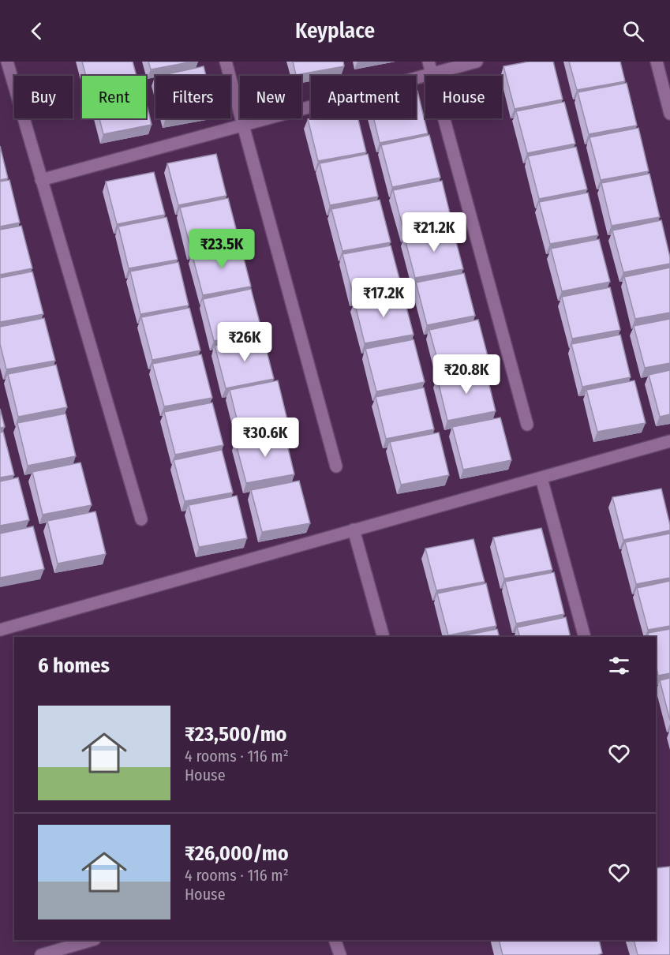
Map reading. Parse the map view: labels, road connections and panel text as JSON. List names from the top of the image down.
{
  "page": {
    "header": "Keyplace",
    "chip": [
      "Buy",
      "Rent",
      "Filters",
      "New",
      "Apartment",
      "House"
    ],
    "price": [
      "₹21.2K",
      "₹23.5K",
      "₹17.2K",
      "₹26K",
      "₹20.8K",
      "₹30.6K"
    ],
    "heading": "6 homes",
    "list": [
      {
        "name": "₹23,500/mo",
        "note": "4 rooms · 116 m² · House"
      },
      {
        "name": "₹26,000/mo",
        "note": "4 rooms · 116 m² · House"
      }
    ]
  }
}
